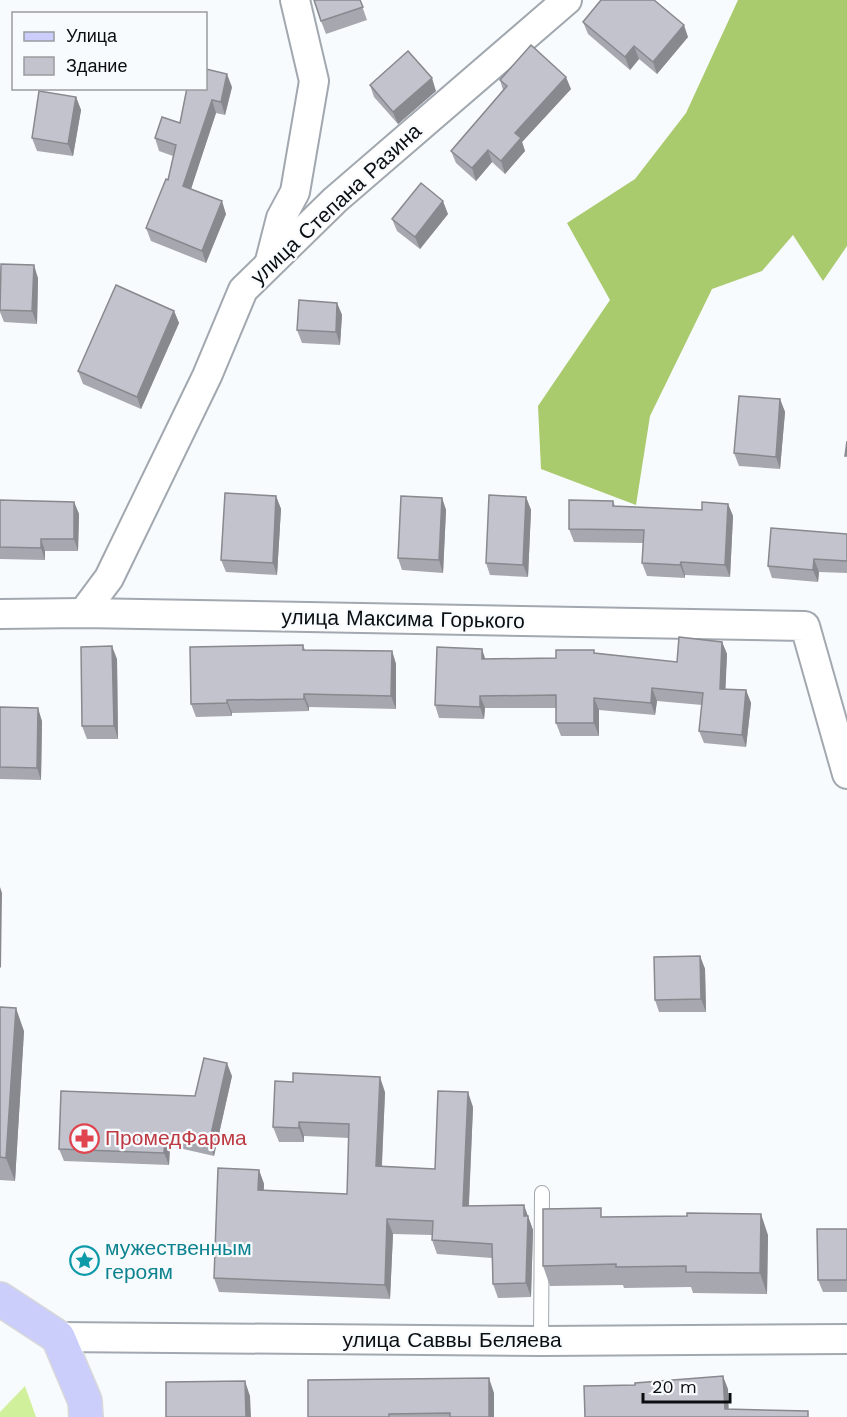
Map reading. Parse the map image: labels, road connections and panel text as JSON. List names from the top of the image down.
{
  "streets": {
    "street": ["улица Степана Разина", "улица Максима Горького", "улица Саввы Беляева"]
  },
  "crossings": [
    ["улица Степана Разина", "улица Максима Горького"]
  ],
  "places": {
    "pharmacy": ["ПромедФарма"],
    "place": ["мужественным героям"]
  },
  "legend": ["Улица", "Здание"],
  "scale_bar": "20 m"
}
